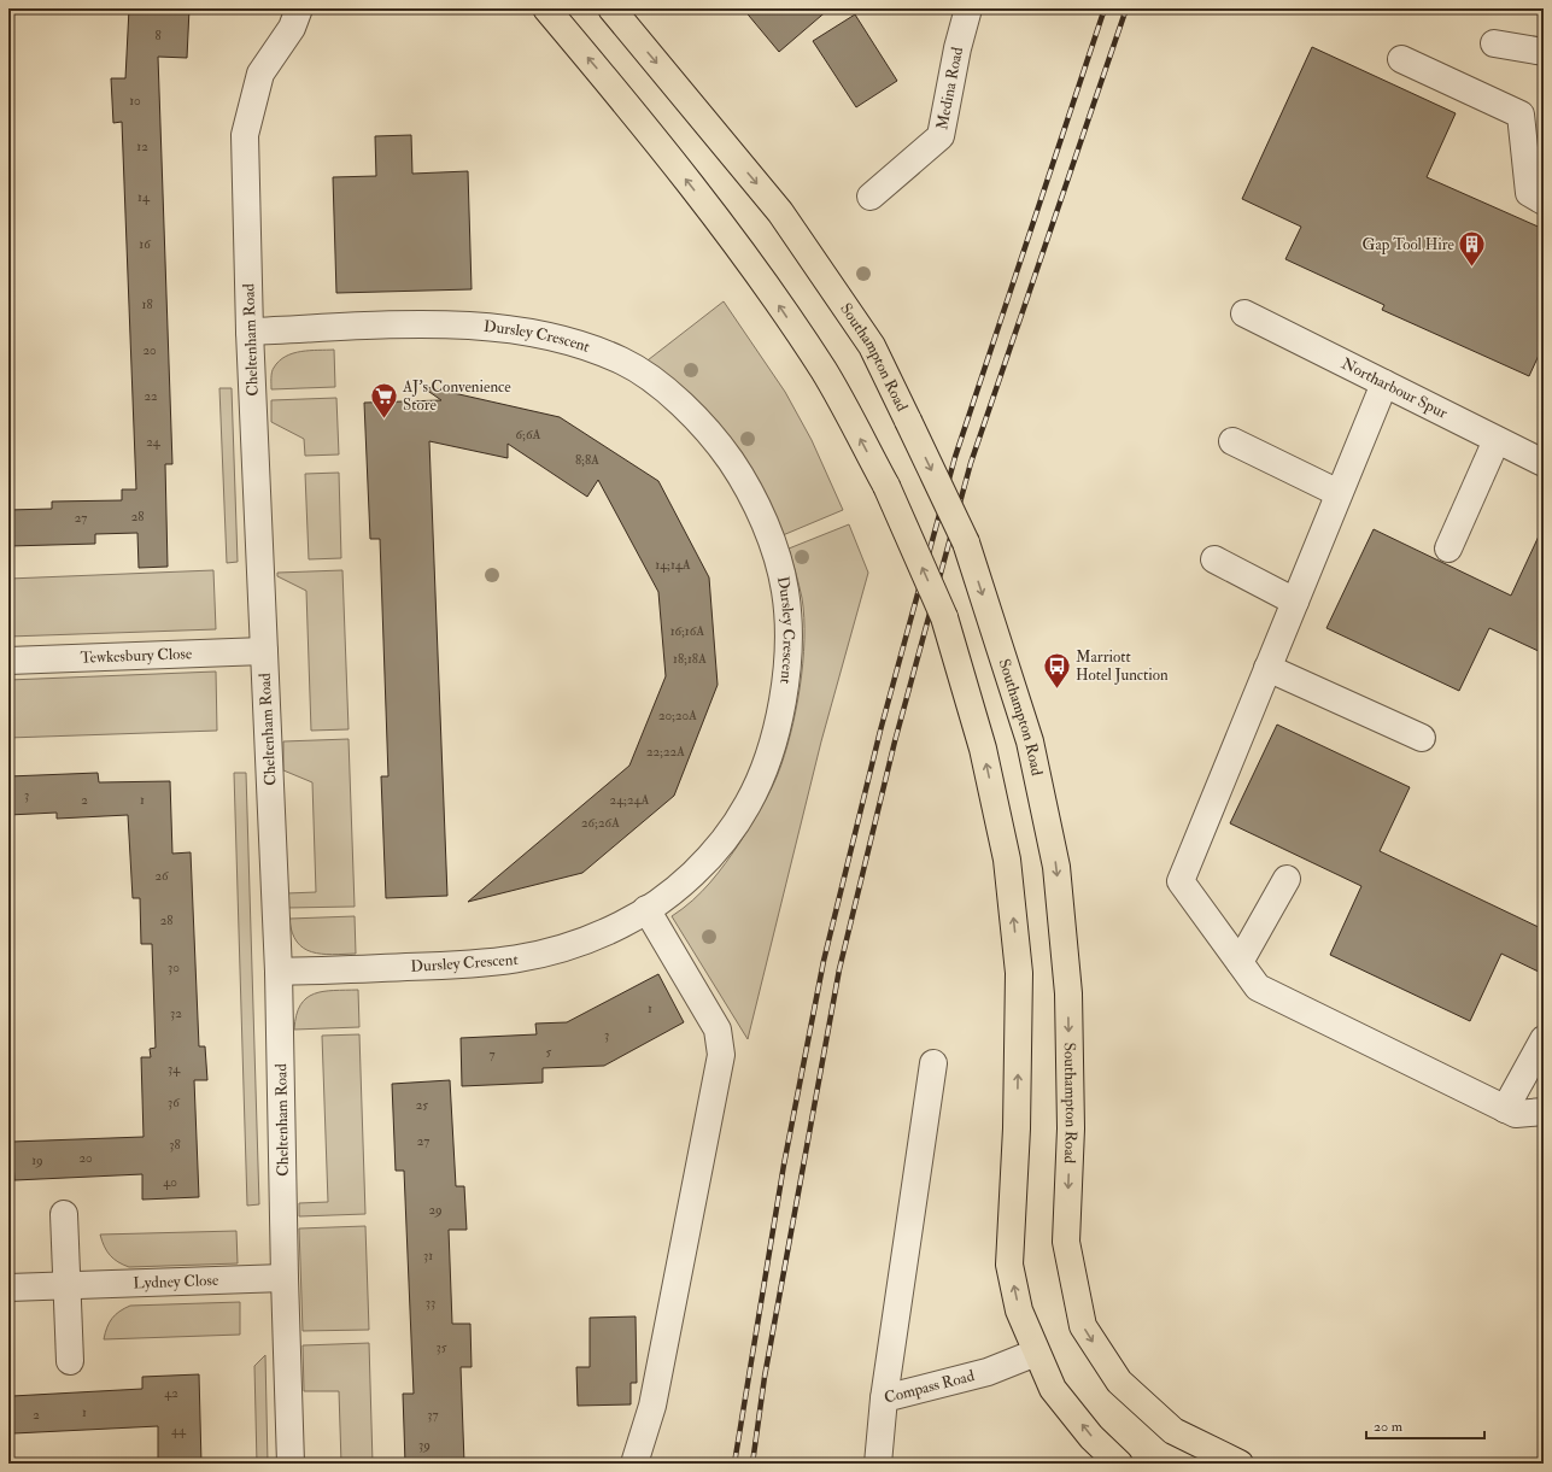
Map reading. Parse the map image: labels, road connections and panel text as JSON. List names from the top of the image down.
{
  "streets": {
    "main road": ["Southampton Road"],
    "street": [
      "Medina Road",
      "Dursley Crescent",
      "Cheltenham Road",
      "Northarbour Spur",
      "Tewkesbury Close",
      "Lydney Close",
      "Compass Road"
    ]
  },
  "crossings": [
    ["Dursley Crescent", "Cheltenham Road"],
    ["Cheltenham Road", "Tewkesbury Close"],
    ["Cheltenham Road", "Lydney Close"]
  ],
  "places": {
    "building": ["Gap Tool Hire"],
    "supermarket": ["AJ's Convenience Store"],
    "bus stop": ["Marriott Hotel Junction"]
  },
  "house_numbers": [
    "8",
    "10",
    "12",
    "14",
    "16",
    "18",
    "20",
    "22",
    "6;6A",
    "24",
    "8;8A",
    "28",
    "27",
    "14;14A",
    "16;16A",
    "18;18A",
    "20;20A",
    "22;22A",
    "3",
    "2",
    "1",
    "24;24A",
    "26;26A",
    "26",
    "28",
    "30",
    "1",
    "32",
    "3",
    "5",
    "7",
    "34",
    "36",
    "25",
    "27",
    "38",
    "20",
    "19",
    "40",
    "29",
    "31",
    "33",
    "35",
    "42",
    "1",
    "2",
    "37",
    "44",
    "39"
  ],
  "scale_bar": "20 m"
}
